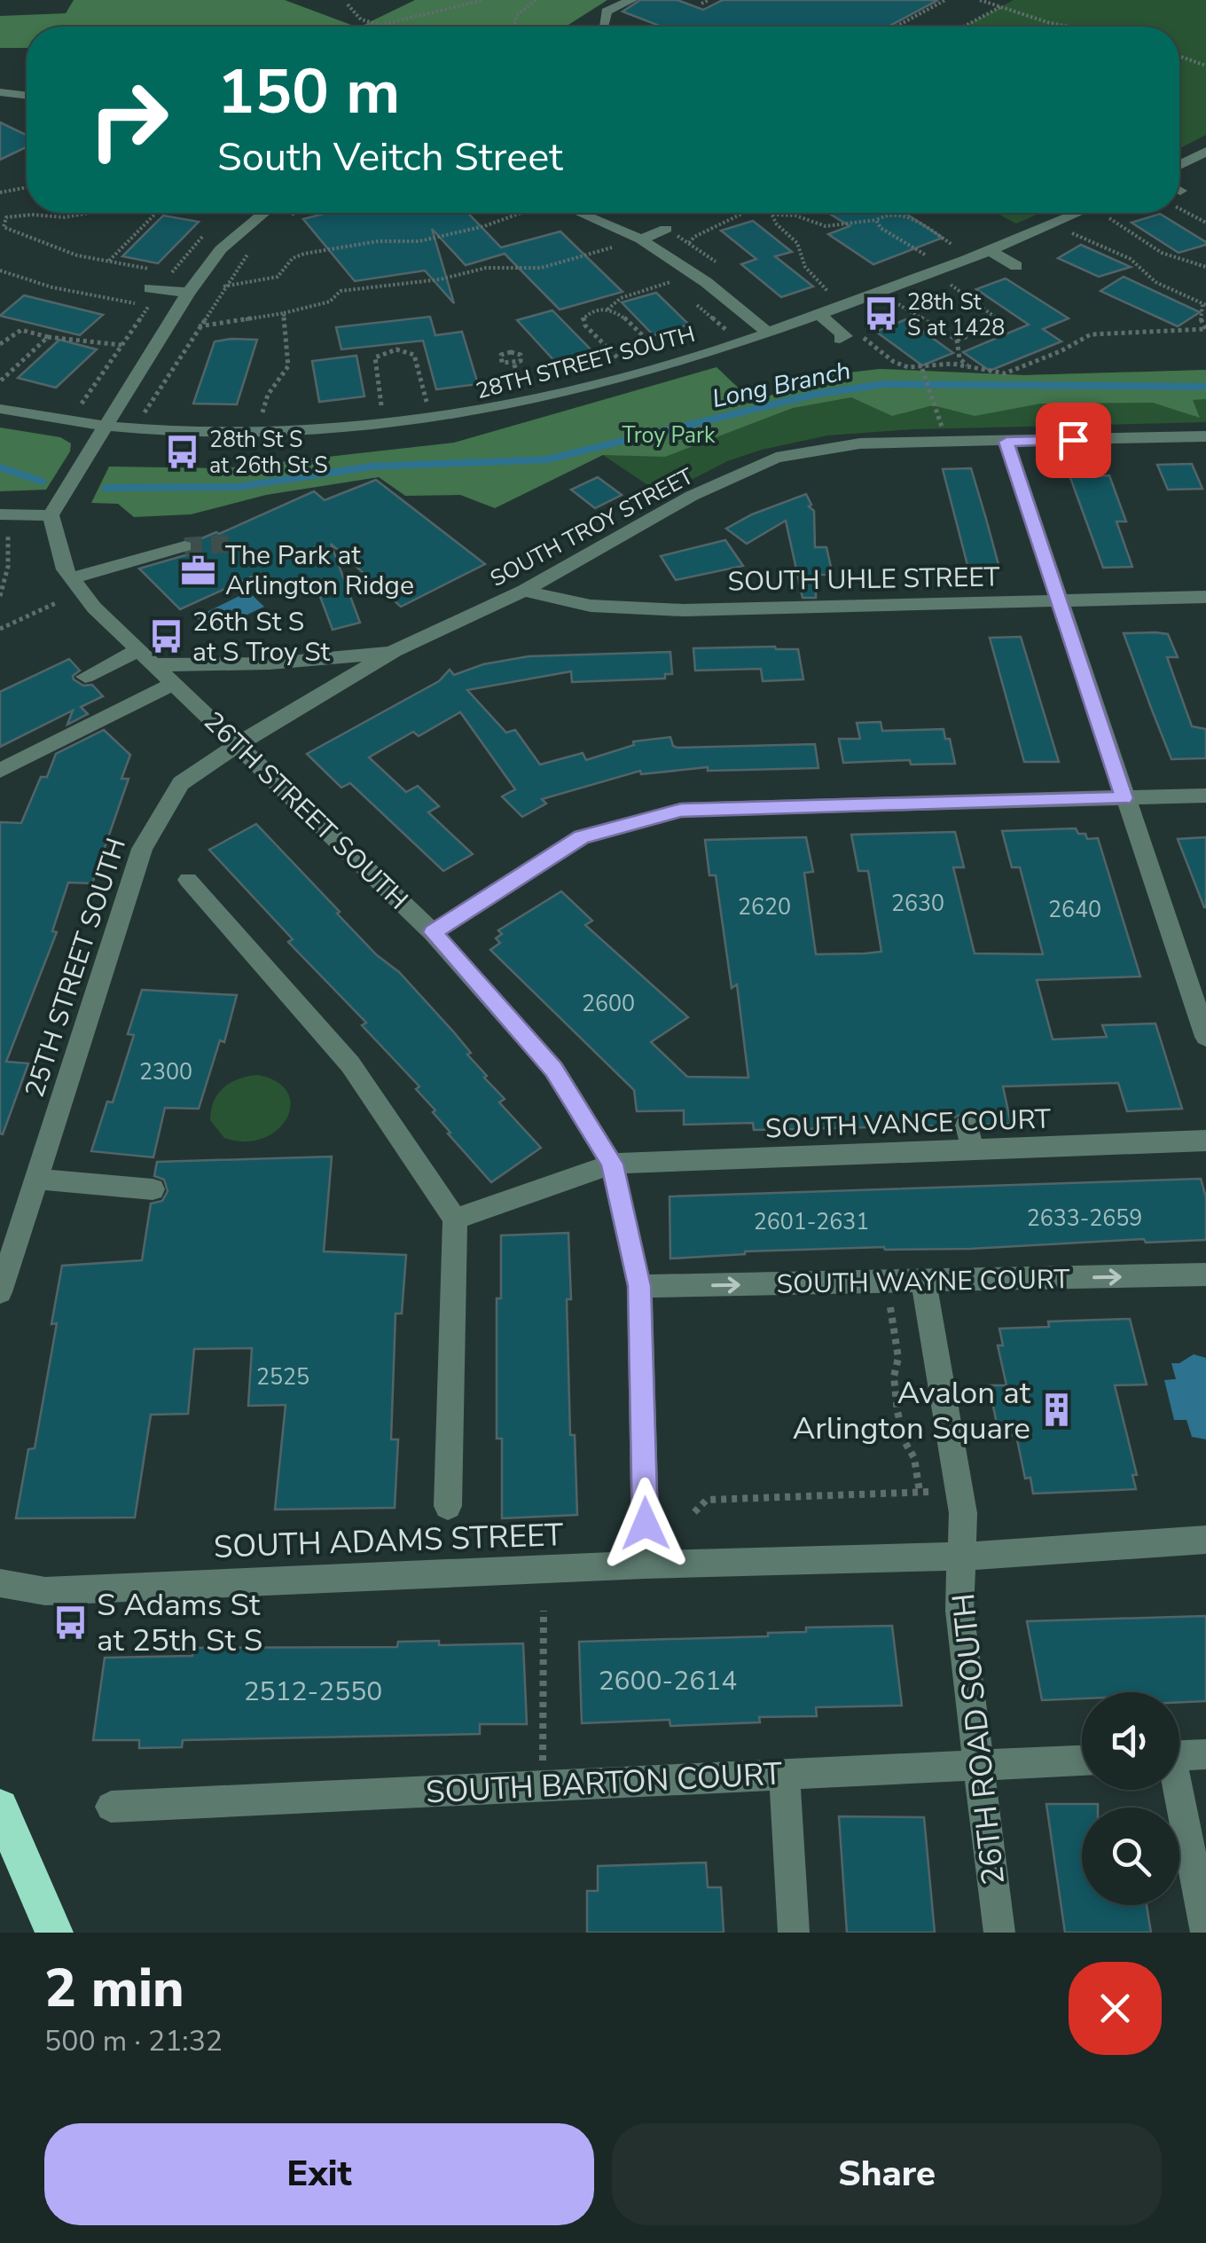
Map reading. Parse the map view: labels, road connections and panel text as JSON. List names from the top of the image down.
{
  "streets": {
    "street": [
      "28TH STREET SOUTH",
      "SOUTH TROY STREET",
      "SOUTH UHLE STREET",
      "26TH STREET SOUTH",
      "25TH STREET SOUTH",
      "SOUTH VANCE COURT",
      "SOUTH WAYNE COURT",
      "SOUTH ADAMS STREET",
      "26TH ROAD SOUTH",
      "SOUTH BARTON COURT"
    ]
  },
  "crossings": [
    ["SOUTH TROY STREET", "SOUTH UHLE STREET"],
    ["SOUTH TROY STREET", "26TH STREET SOUTH"],
    ["SOUTH TROY STREET", "25TH STREET SOUTH"],
    ["26TH STREET SOUTH", "25TH STREET SOUTH"],
    ["26TH STREET SOUTH", "SOUTH VANCE COURT"],
    ["26TH STREET SOUTH", "SOUTH WAYNE COURT"],
    ["26TH STREET SOUTH", "SOUTH ADAMS STREET"],
    ["SOUTH WAYNE COURT", "26TH ROAD SOUTH"],
    ["SOUTH ADAMS STREET", "26TH ROAD SOUTH"],
    ["26TH ROAD SOUTH", "SOUTH BARTON COURT"]
  ],
  "one_way": ["SOUTH WAYNE COURT"],
  "water": ["Long Branch"],
  "parks": ["Troy Park"],
  "places": {
    "bus stop": [
      "28th St S at 1428",
      "28th St S at 26th St S",
      "26th St S at S Troy St",
      "S Adams St at 25th St S"
    ],
    "office": ["The Park at Arlington Ridge"],
    "building": ["Avalon at Arlington Square"]
  },
  "house_numbers": [
    "2630",
    "2620",
    "2640",
    "2600",
    "2300",
    "2633-2659",
    "2601-2631",
    "2525",
    "2600-2614",
    "2512-2550"
  ],
  "page": {
    "turn": ["150 m", "South Veitch Street"],
    "heading": ["2 min", "500 m · 21:32"],
    "buttons": ["Exit", "Share"]
  }
}
